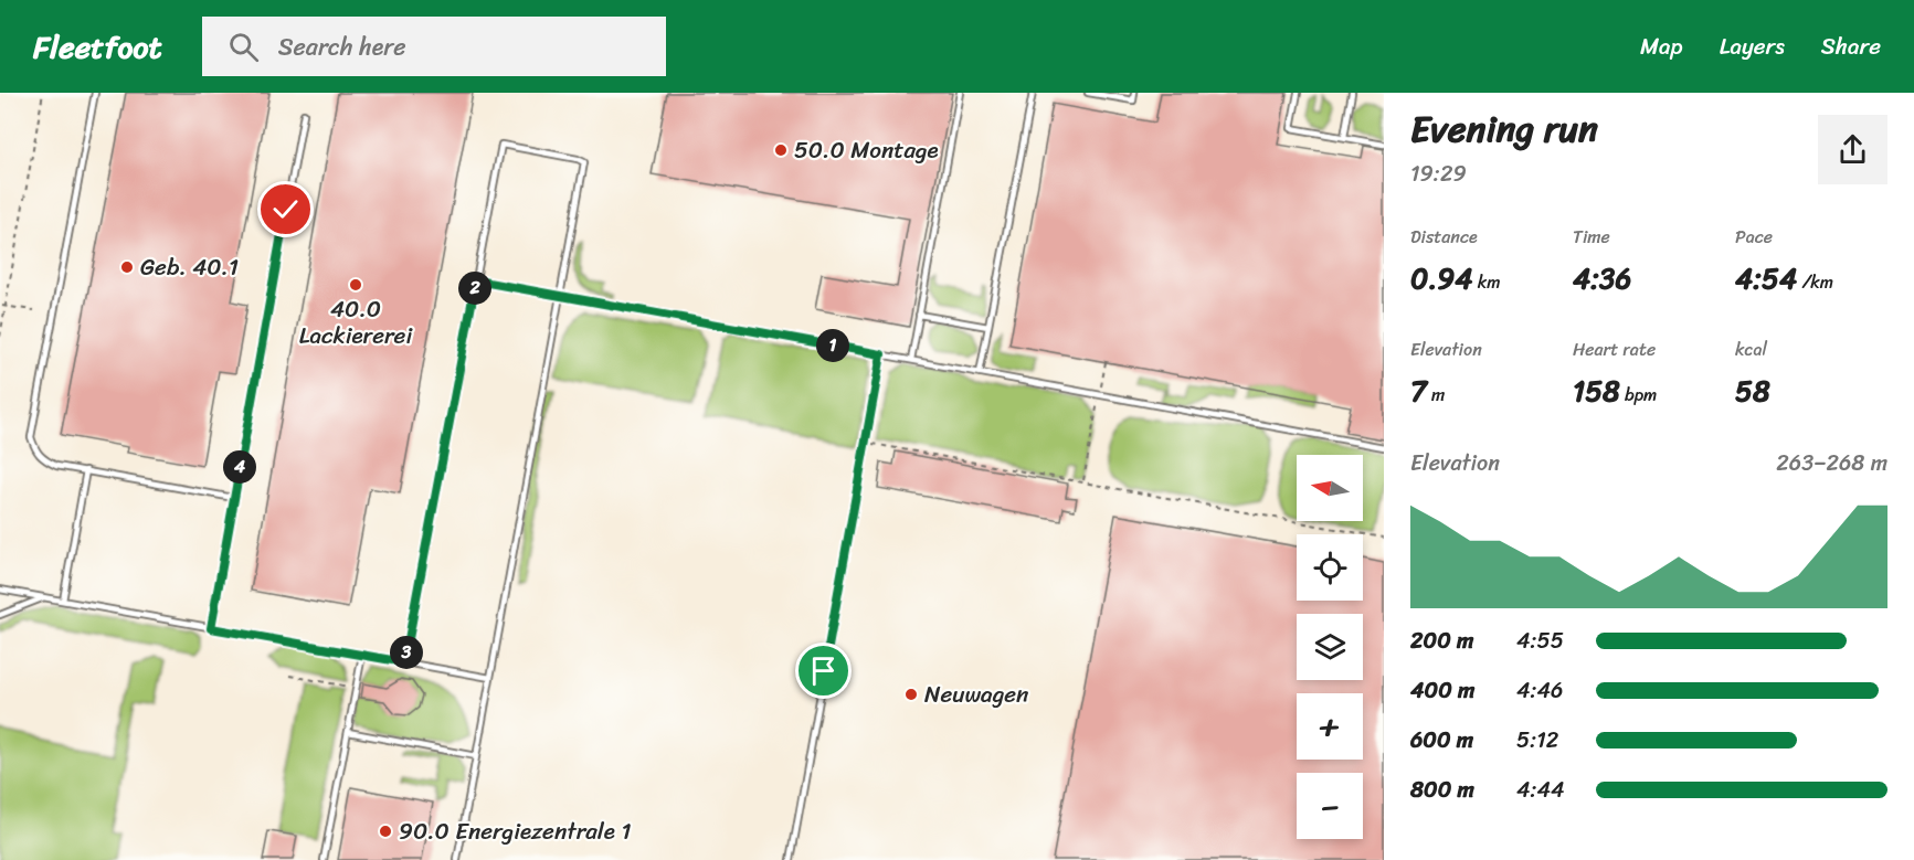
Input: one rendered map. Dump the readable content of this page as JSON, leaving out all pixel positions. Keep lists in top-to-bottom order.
{
  "places": [
    "50.0 Montage",
    "Geb. 40.1",
    "40.0 Lackiererei",
    "Neuwagen",
    "90.0 Energiezentrale 1"
  ],
  "north": "left",
  "page": {
    "header": "Fleetfoot",
    "search": "Search here",
    "nav": ["Map", "Layers", "Share"],
    "heading": ["Evening run", "19:29"],
    "stats": [
      ["Distance", "0.94 km"],
      ["Time", "4:36"],
      ["Pace", "4:54 /km"],
      ["Elevation", "7 m"],
      ["Heart rate", "158 bpm"],
      ["kcal", "58"]
    ],
    "pins": [
      "2",
      "1",
      "4",
      "3"
    ],
    "chart": ["Elevation", "263–268 m"],
    "map_buttons": ["+", "−"],
    "list": [
      {
        "name": "200 m",
        "note": "4:55"
      },
      {
        "name": "400 m",
        "note": "4:46"
      },
      {
        "name": "600 m",
        "note": "5:12"
      },
      {
        "name": "800 m",
        "note": "4:44"
      }
    ]
  }
}
